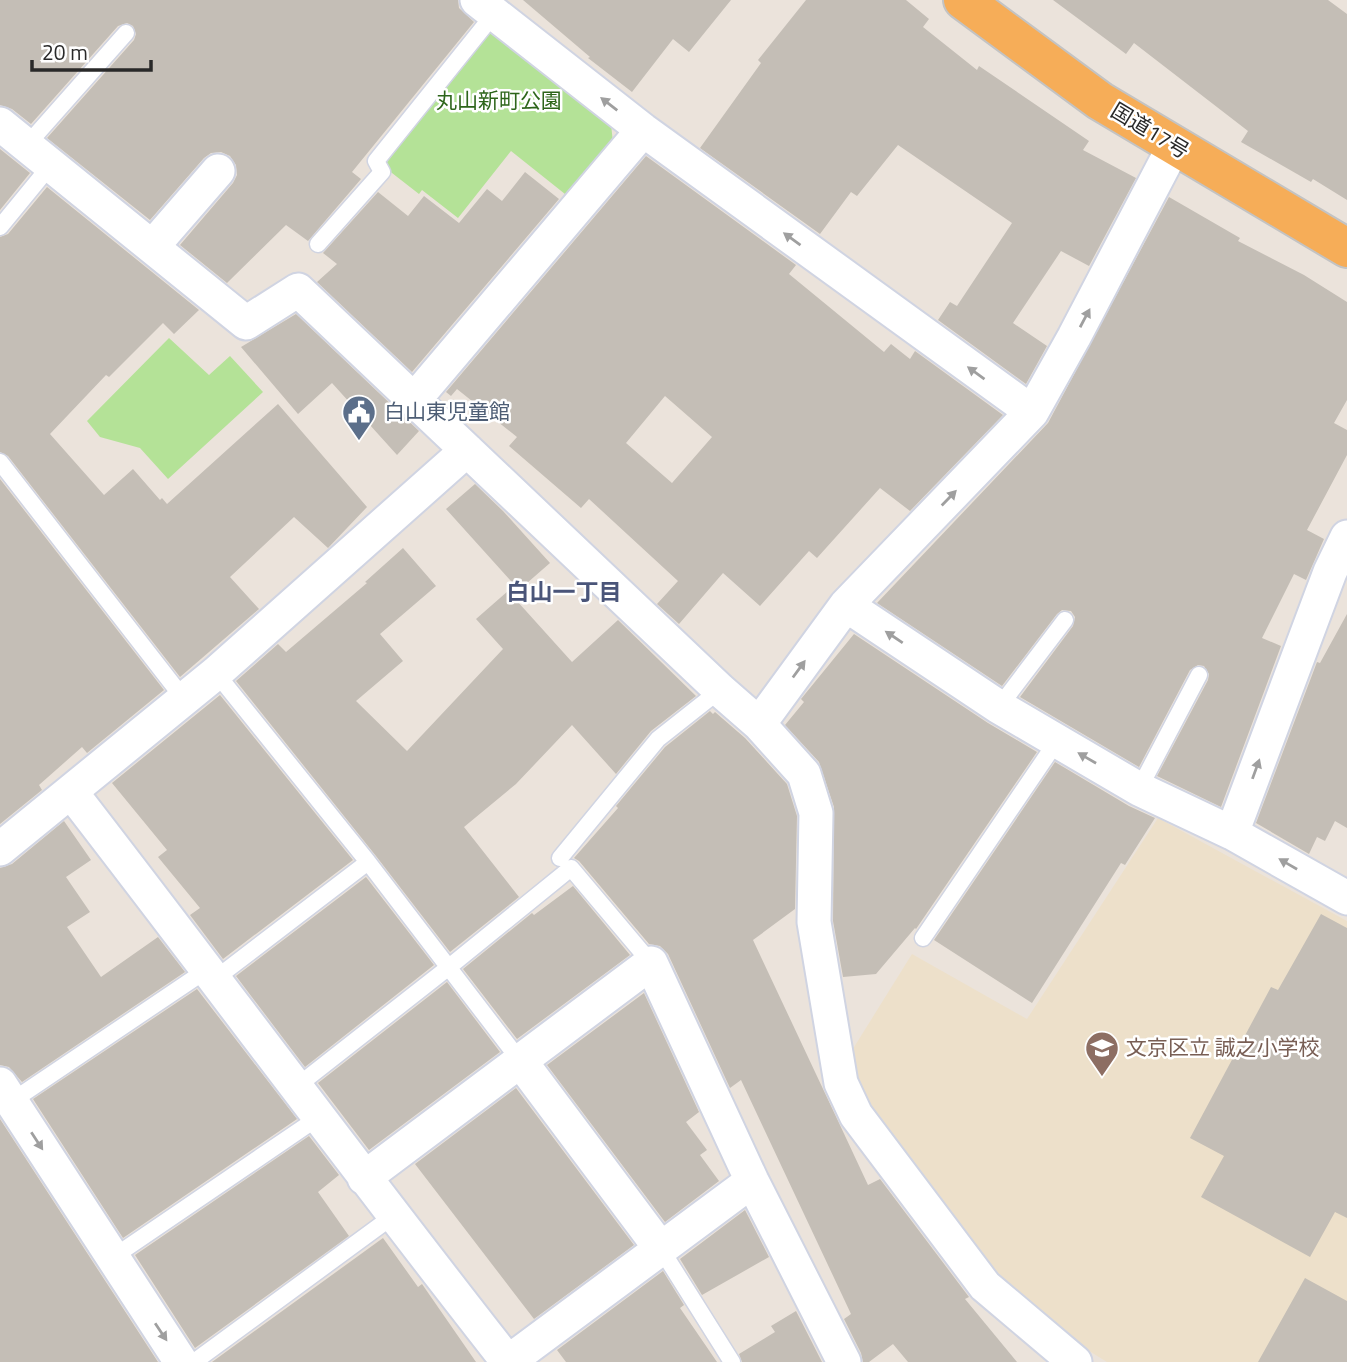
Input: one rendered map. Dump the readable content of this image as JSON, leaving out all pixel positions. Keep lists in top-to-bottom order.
{
  "streets": {
    "highway": ["国道17号"]
  },
  "districts": ["白山一丁目"],
  "parks": ["丸山新町公園"],
  "places": {
    "public building": ["白山東児童館"],
    "school or university": ["文京区立 誠之小学校"]
  },
  "scale_bar": "20 m"
}
